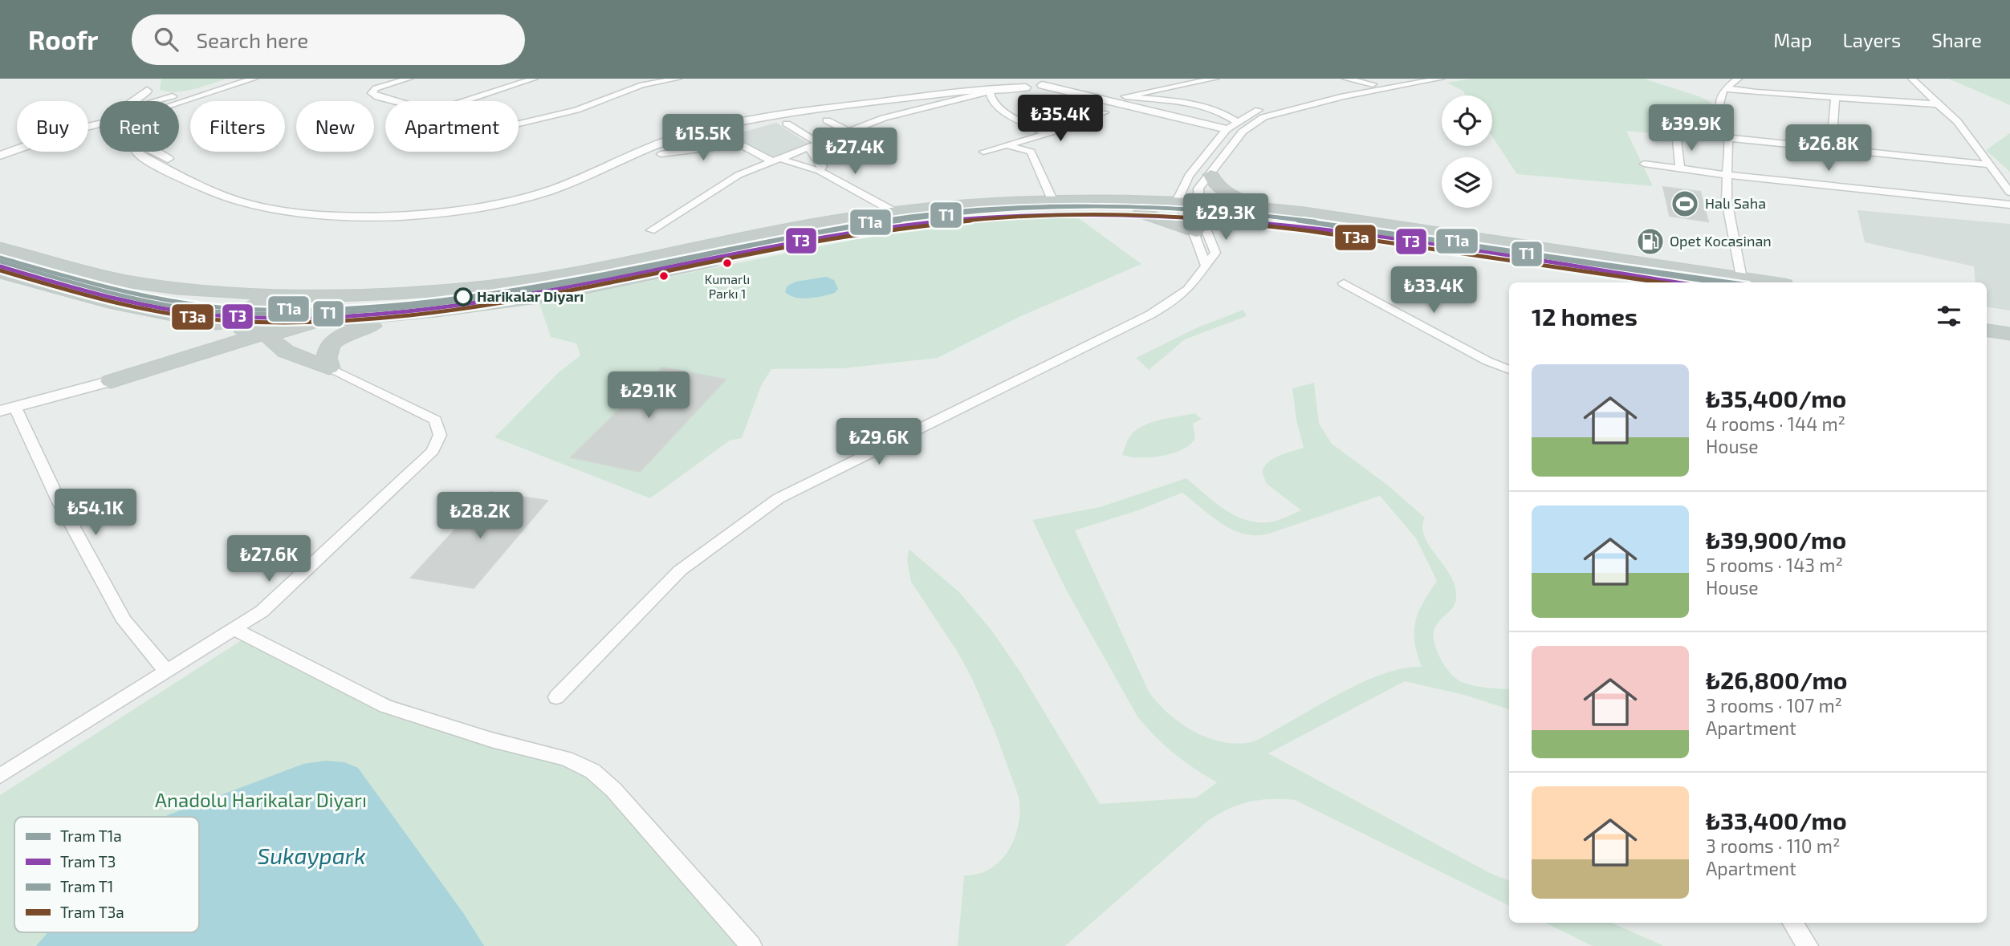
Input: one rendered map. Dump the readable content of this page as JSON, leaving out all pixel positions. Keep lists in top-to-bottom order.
{
  "water": ["Sukaypark"],
  "parks": ["Anadolu Harikalar Diyarı"],
  "places": {
    "sports": ["Halı Saha"],
    "fuel station": ["Opet Kocasinan"],
    "other": ["Kumarlı Parkı 1", "Harikalar Diyarı"]
  },
  "lines": [
    "tram line T1a",
    "tram line T1",
    "tram line T3",
    "tram line T3a"
  ],
  "legend": [
    "Tram T1a",
    "Tram T3",
    "Tram T1",
    "Tram T3a"
  ],
  "page": {
    "header": "Roofr",
    "search": "Search here",
    "nav": ["Map", "Layers", "Share"],
    "price": [
      "₺35.4K",
      "₺39.9K",
      "₺15.5K",
      "₺26.8K",
      "₺27.4K",
      "₺29.3K",
      "₺33.4K",
      "₺29.1K",
      "₺29.6K",
      "₺54.1K",
      "₺28.2K",
      "₺27.6K"
    ],
    "chip": [
      "Buy",
      "Rent",
      "Filters",
      "New",
      "Apartment"
    ],
    "heading": "12 homes",
    "list": [
      {
        "name": "₺35,400/mo",
        "note": "4 rooms · 144 m² · House"
      },
      {
        "name": "₺39,900/mo",
        "note": "5 rooms · 143 m² · House"
      },
      {
        "name": "₺26,800/mo",
        "note": "3 rooms · 107 m² · Apartment"
      },
      {
        "name": "₺33,400/mo",
        "note": "3 rooms · 110 m² · Apartment"
      }
    ]
  }
}
